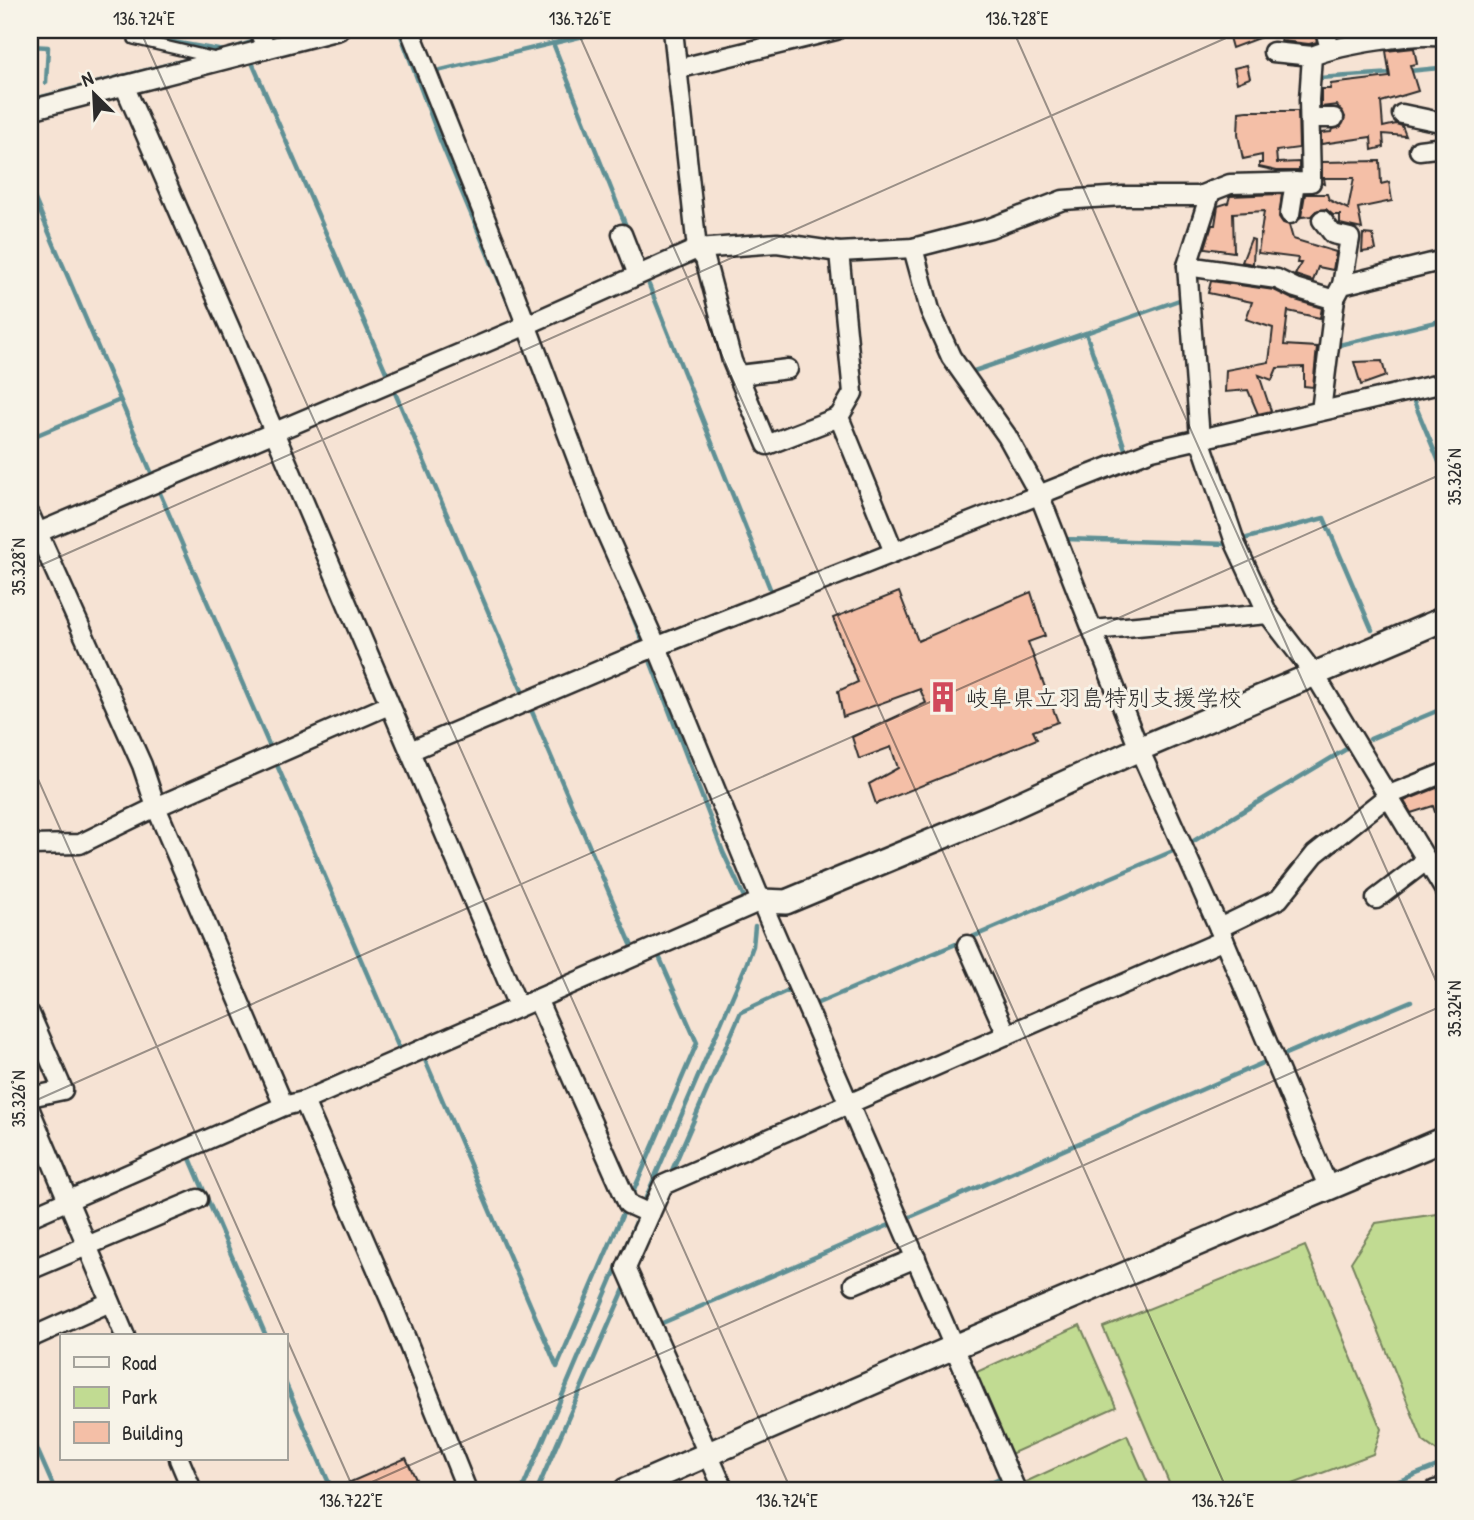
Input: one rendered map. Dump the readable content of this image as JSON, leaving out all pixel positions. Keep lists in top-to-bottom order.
{
  "places": {
    "building": ["岐阜県立羽島特別支援学校"]
  },
  "legend": ["Road", "Park", "Building"],
  "north": "top left",
  "coordinates": [
    "136.724°E",
    "136.726°E",
    "136.728°E",
    "35.326°N",
    "35.328°N",
    "35.324°N",
    "136.722°E"
  ]
}
